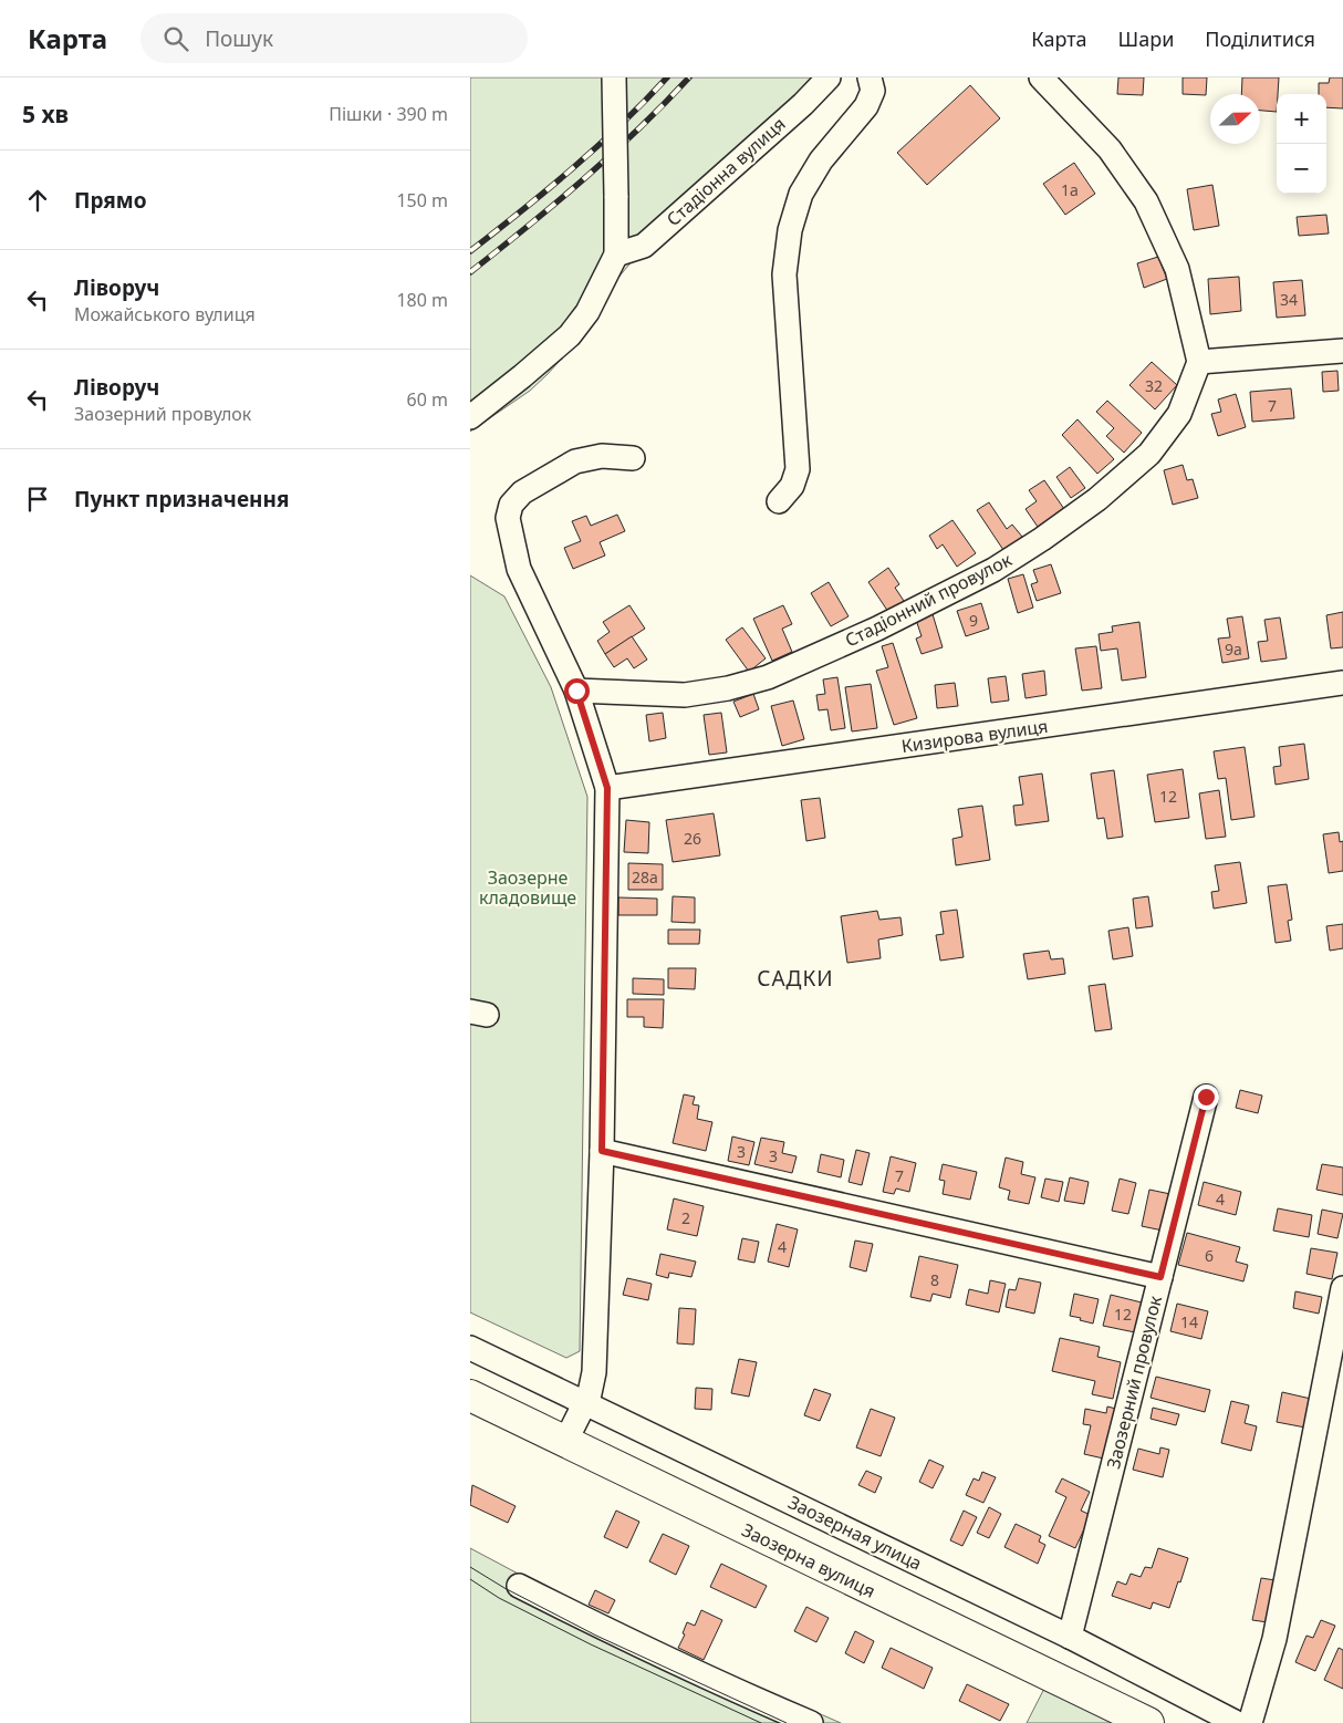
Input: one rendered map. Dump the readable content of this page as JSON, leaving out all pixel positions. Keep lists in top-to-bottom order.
{
  "streets": {
    "main road": ["Заозерна вулиця"],
    "street": [
      "Стадіонна вулиця",
      "Стадіонний провулок",
      "Кизирова вулиця",
      "Заозерний провулок",
      "Заозерная улица"
    ]
  },
  "crossings": [
    ["Заозерний провулок", "Заозерная улица"]
  ],
  "districts": ["САДКИ"],
  "parks": ["Заозерне кладовище"],
  "house_numbers": [
    "1а",
    "34",
    "32",
    "7",
    "9",
    "9а",
    "12",
    "26",
    "28а",
    "3",
    "3",
    "7",
    "4",
    "2",
    "4",
    "6",
    "8",
    "12",
    "14"
  ],
  "north": "right",
  "page": {
    "header": "Карта",
    "search": "Пошук",
    "nav": ["Карта", "Шари", "Поділитися"],
    "heading": ["5 хв", "Пішки · 390 m"],
    "map_buttons": ["+", "−"],
    "list": [
      ["Прямо", "150 m"],
      ["Ліворуч", "Можайського вулиця", "180 m"],
      ["Ліворуч", "Заозерний провулок", "60 m"],
      "Пункт призначення"
    ]
  }
}
